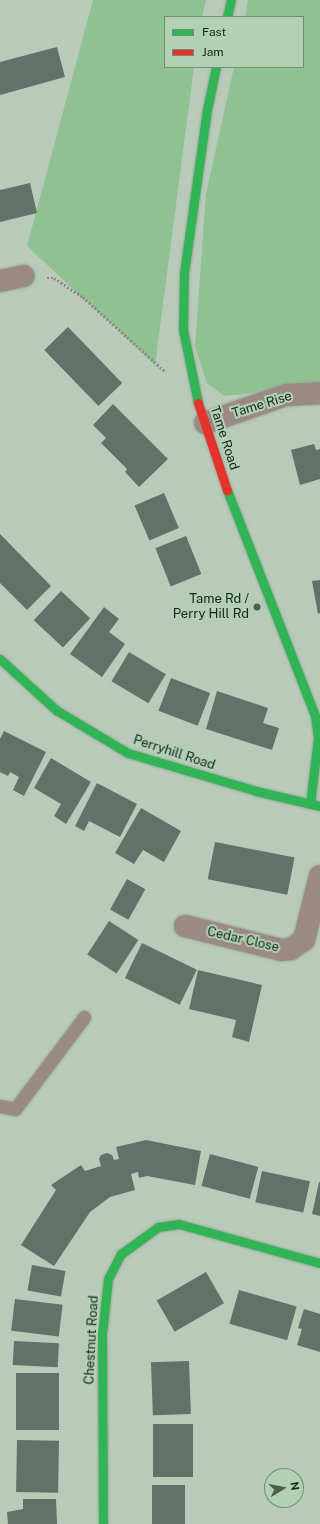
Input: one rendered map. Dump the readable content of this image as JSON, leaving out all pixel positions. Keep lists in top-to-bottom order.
{
  "streets": {
    "street": [
      "Tame Rise",
      "Tame Road",
      "Perryhill Road",
      "Cedar Close",
      "Chestnut Road"
    ]
  },
  "crossings": [
    ["Tame Rise", "Tame Road"],
    ["Tame Road", "Perryhill Road"]
  ],
  "places": ["Tame Rd / Perry Hill Rd"],
  "legend": ["Fast", "Jam"],
  "north": "right"
}
